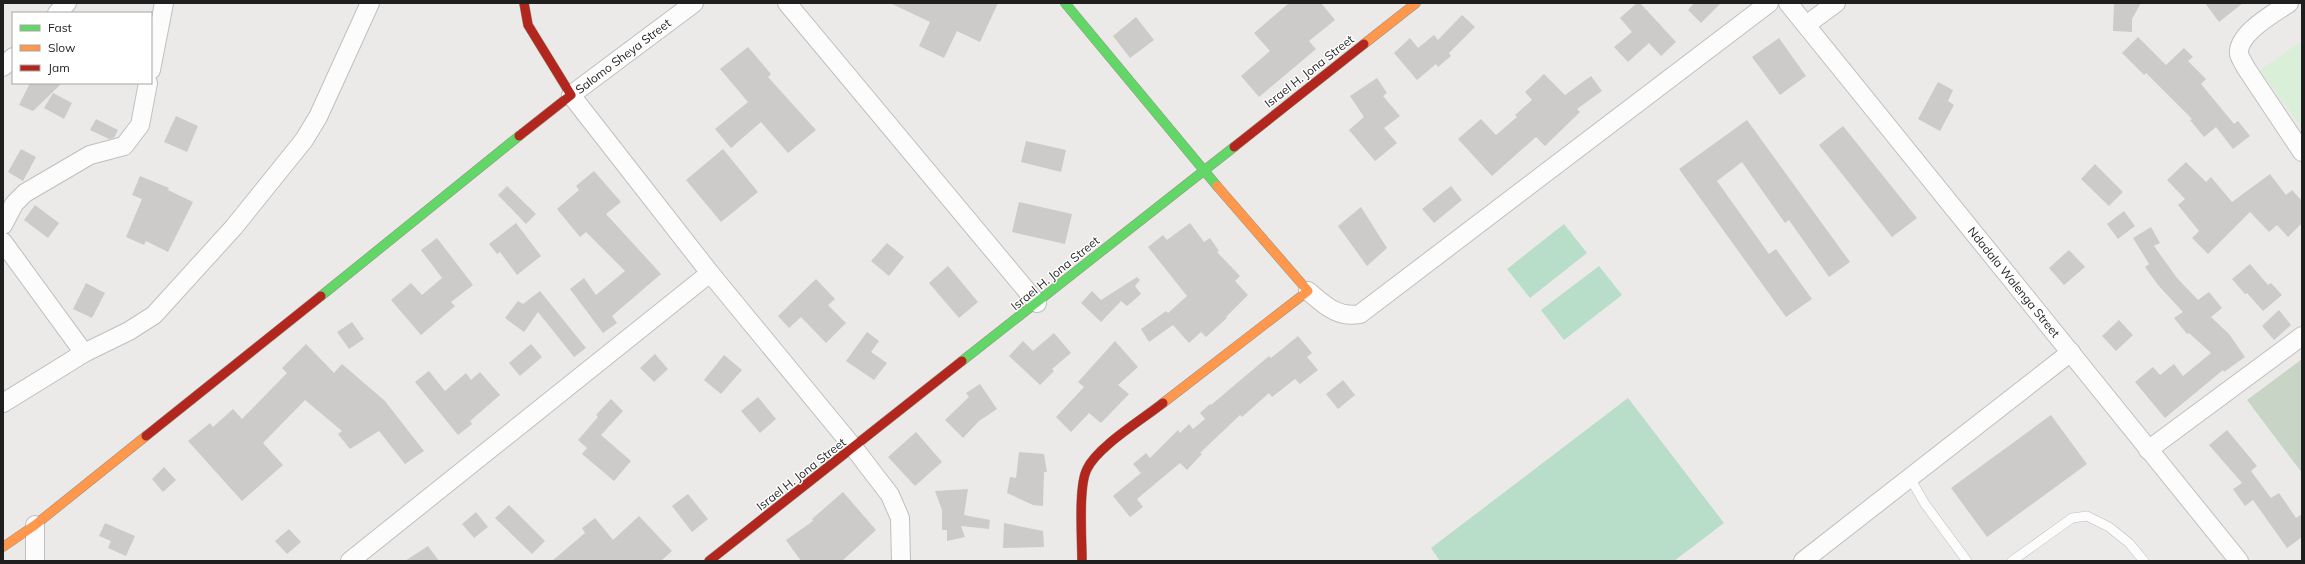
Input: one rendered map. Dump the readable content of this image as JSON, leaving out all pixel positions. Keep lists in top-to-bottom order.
{
  "streets": {
    "street": ["Salomo Sheya Street", "Israel H. Jona Street", "Ndadala Walenga Street"]
  },
  "legend": ["Fast", "Slow", "Jam"]
}
